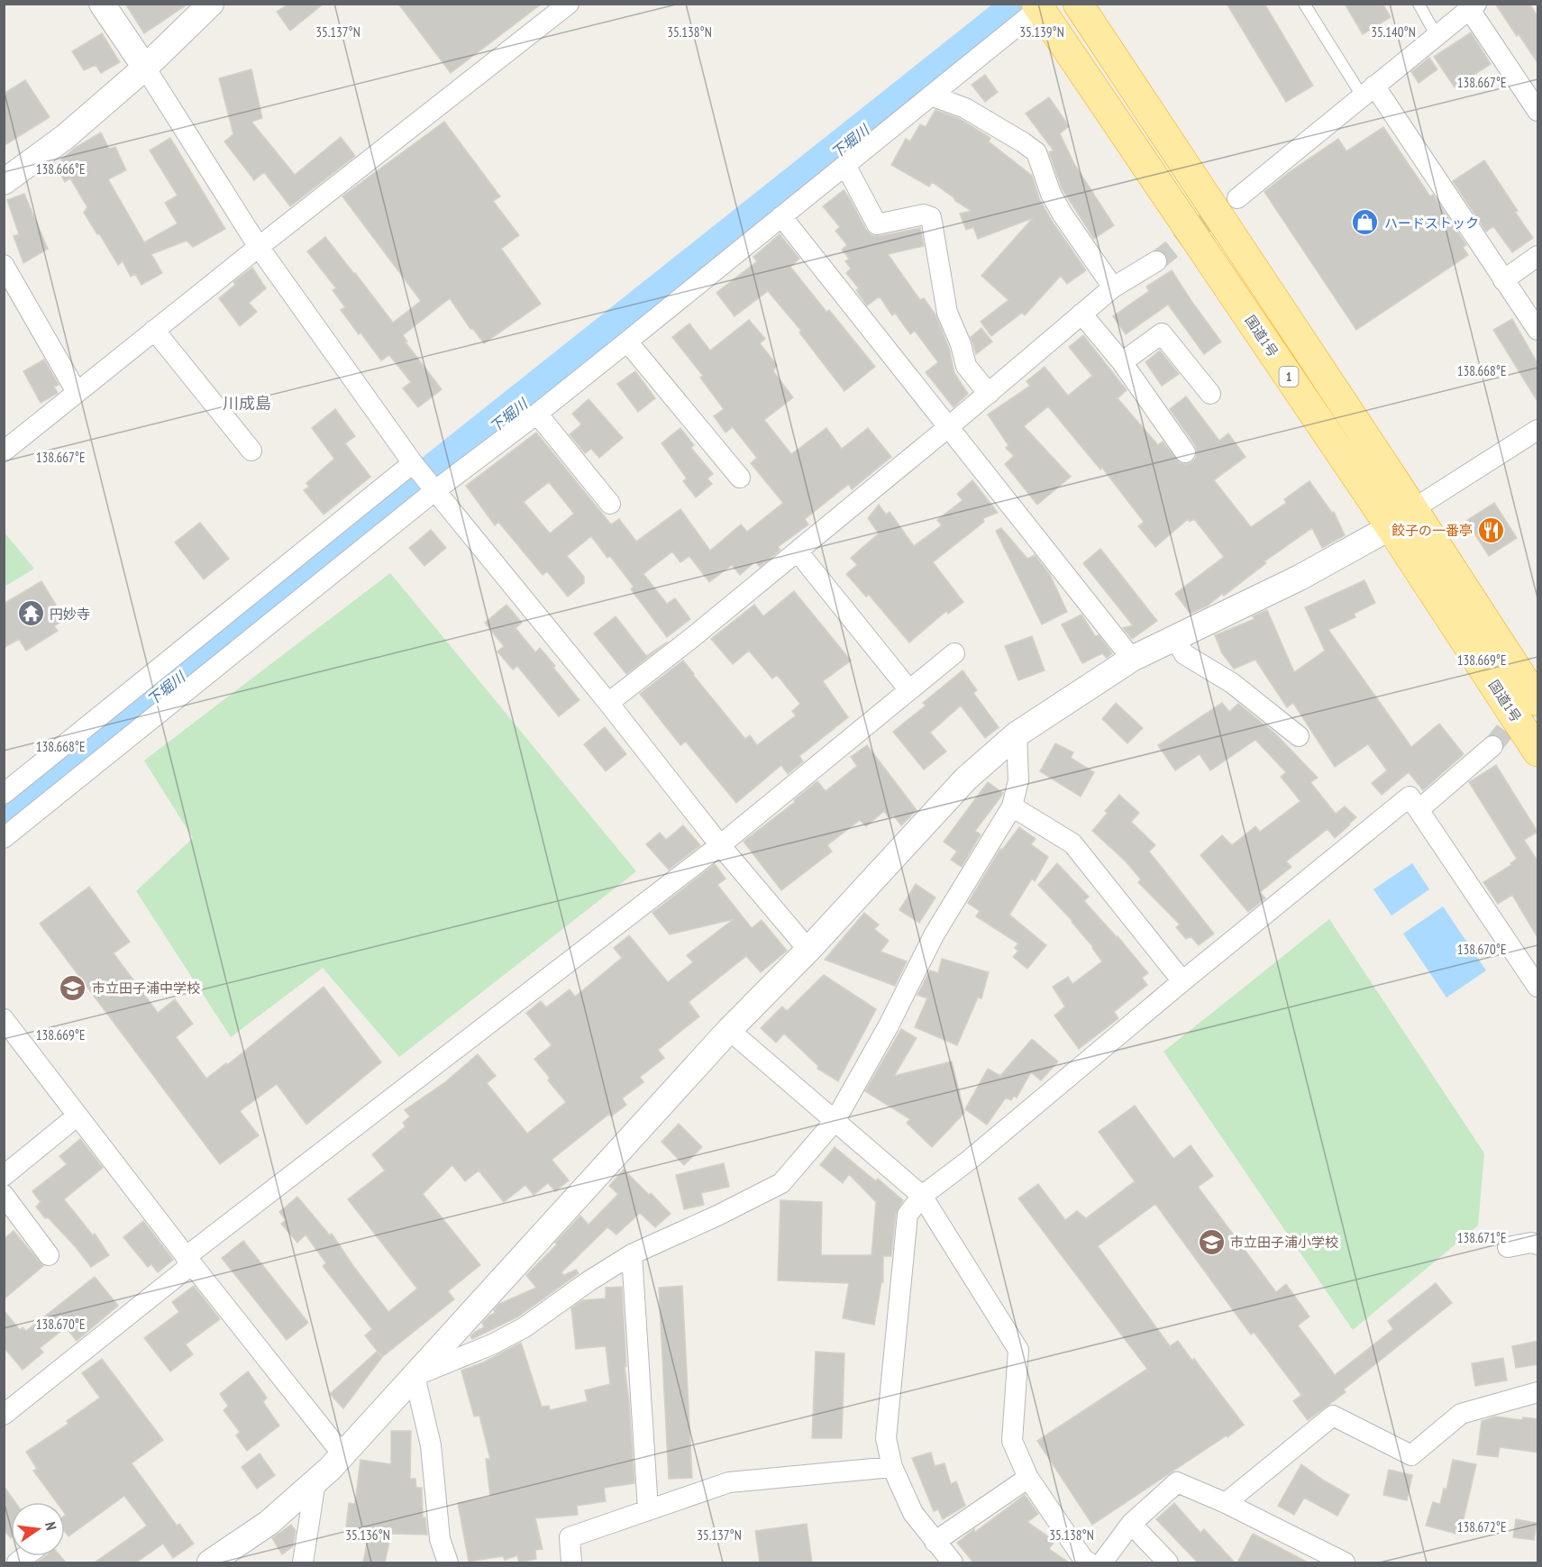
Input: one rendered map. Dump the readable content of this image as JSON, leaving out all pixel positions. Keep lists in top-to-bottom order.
{
  "streets": {
    "highway": ["国道1号", "1"]
  },
  "districts": ["川成島"],
  "water": ["下堀川"],
  "places": {
    "shop": ["ハードストック"],
    "restaurant": ["餃子の一番亭"],
    "temple": ["円妙寺"],
    "school or university": ["市立田子浦中学校", "市立田子浦小学校"]
  },
  "north": "right",
  "coordinates": [
    "35.137°N",
    "35.138°N",
    "35.139°N",
    "35.140°N",
    "138.667°E",
    "138.666°E",
    "138.668°E",
    "138.669°E",
    "138.670°E",
    "138.671°E",
    "138.672°E",
    "35.136°N"
  ]
}
